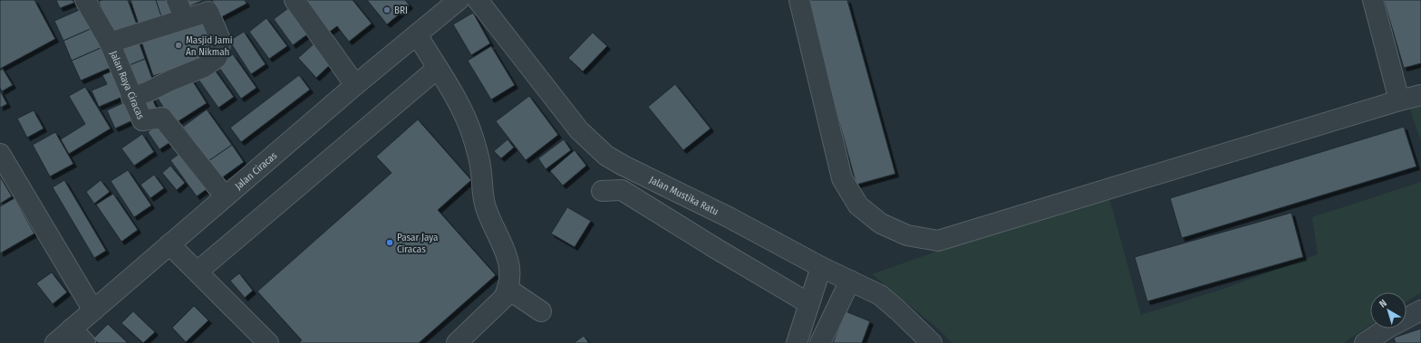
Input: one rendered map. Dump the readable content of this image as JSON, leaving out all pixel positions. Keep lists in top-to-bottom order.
{
  "streets": {
    "street": ["Jalan Raya Ciracas", "Jalan Ciracas", "Jalan Mustika Ratu"]
  },
  "crossings": [
    ["Jalan Raya Ciracas", "Jalan Ciracas"]
  ],
  "places": ["BRI", "Masjid Jami An Nikmah", "Pasar Jaya Ciracas"],
  "north": "top left"
}
